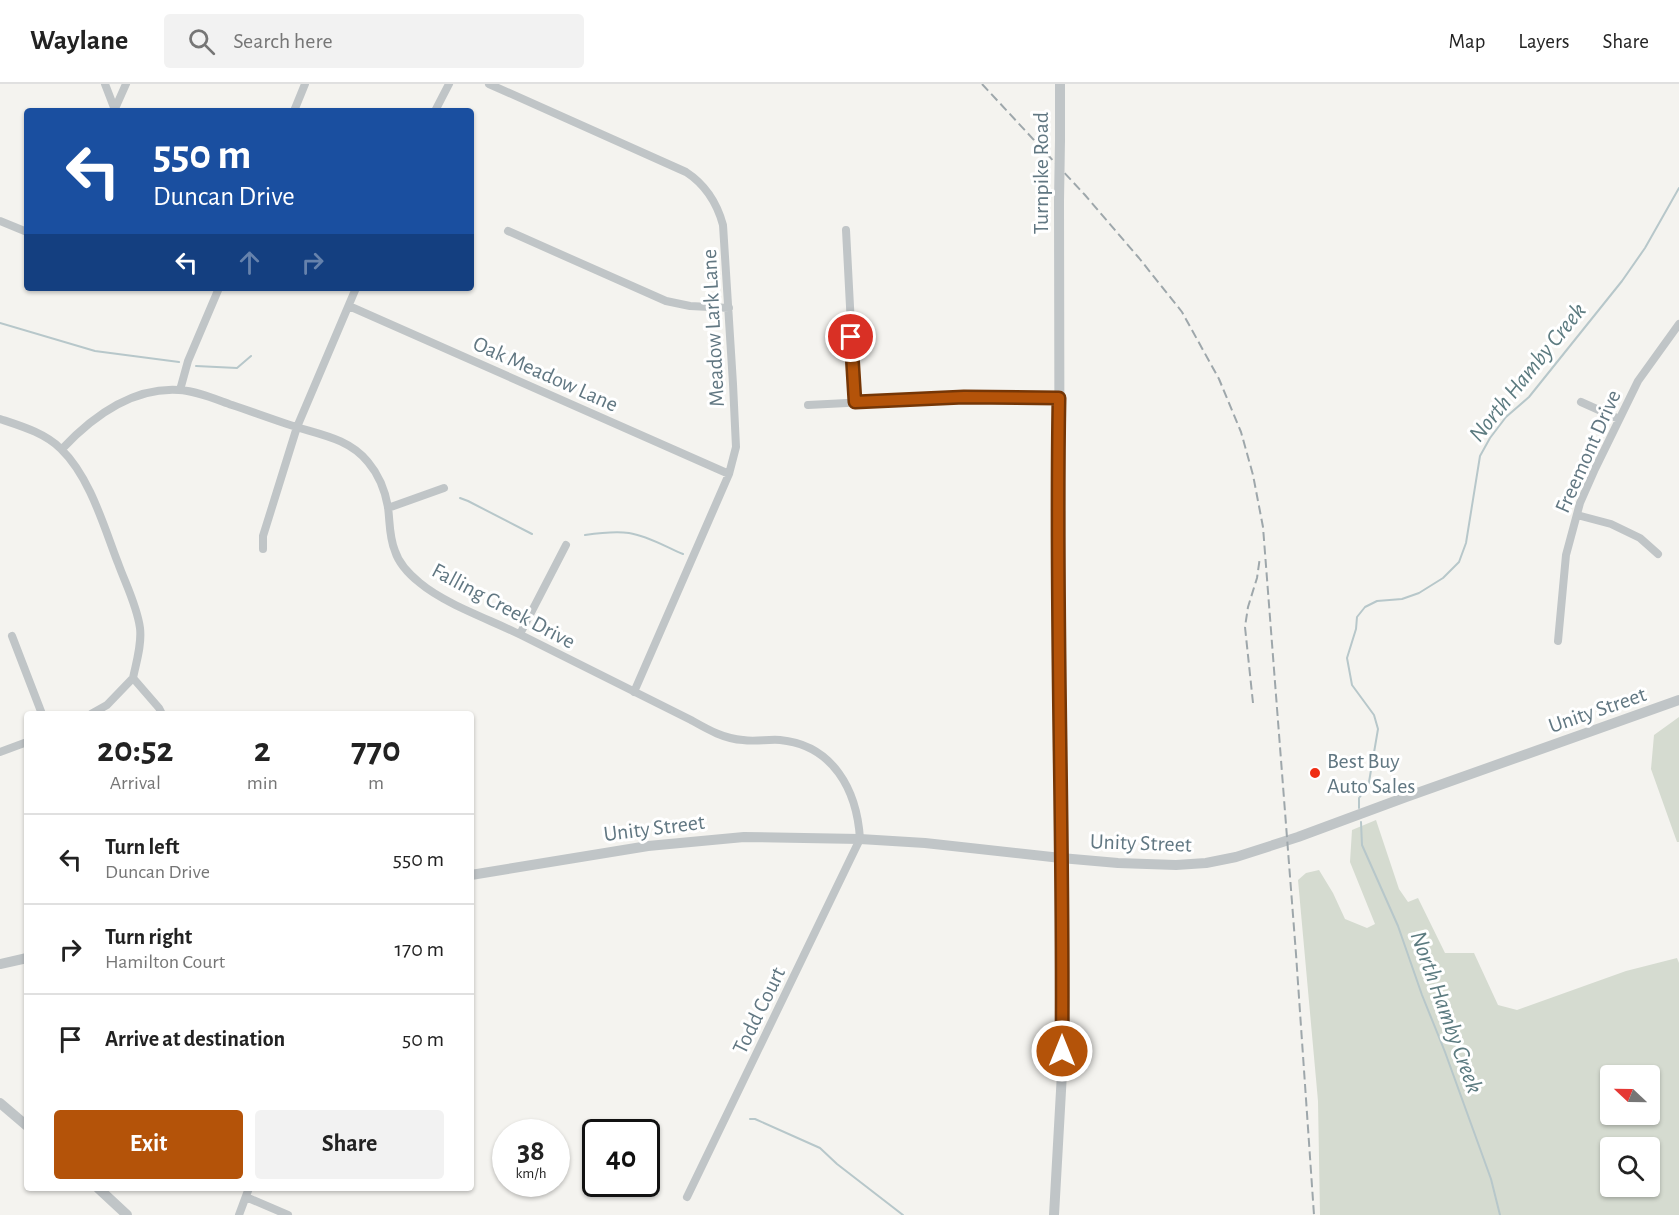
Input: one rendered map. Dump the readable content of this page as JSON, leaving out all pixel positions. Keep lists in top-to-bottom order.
{
  "streets": {
    "street": [
      "Turnpike Road",
      "Meadow Lark Lane",
      "Oak Meadow Lane",
      "Freemont Drive",
      "Falling Creek Drive",
      "Unity Street",
      "Todd Court"
    ]
  },
  "crossings": [
    ["Turnpike Road", "Unity Street"],
    ["Meadow Lark Lane", "Oak Meadow Lane"],
    ["Meadow Lark Lane", "Falling Creek Drive"],
    ["Falling Creek Drive", "Unity Street"],
    ["Falling Creek Drive", "Todd Court"],
    ["Unity Street", "Todd Court"]
  ],
  "water": ["North Hamby Creek"],
  "places": ["Best Buy Auto Sales"],
  "north": "left",
  "page": {
    "header": "Waylane",
    "search": "Search here",
    "nav": ["Map", "Layers", "Share"],
    "turn": ["550 m", "Duncan Drive"],
    "eta": [
      "20:52",
      "Arrival",
      "2",
      "min",
      "770",
      "m"
    ],
    "list": [
      {
        "name": "Turn left",
        "note": "Duncan Drive",
        "value": "550 m"
      },
      {
        "name": "Turn right",
        "note": "Hamilton Court",
        "value": "170 m"
      },
      {
        "name": "Arrive at destination",
        "value": "50 m"
      }
    ],
    "buttons": ["Exit", "Share"],
    "speed": "38 km/h",
    "limit": "40"
  }
}
